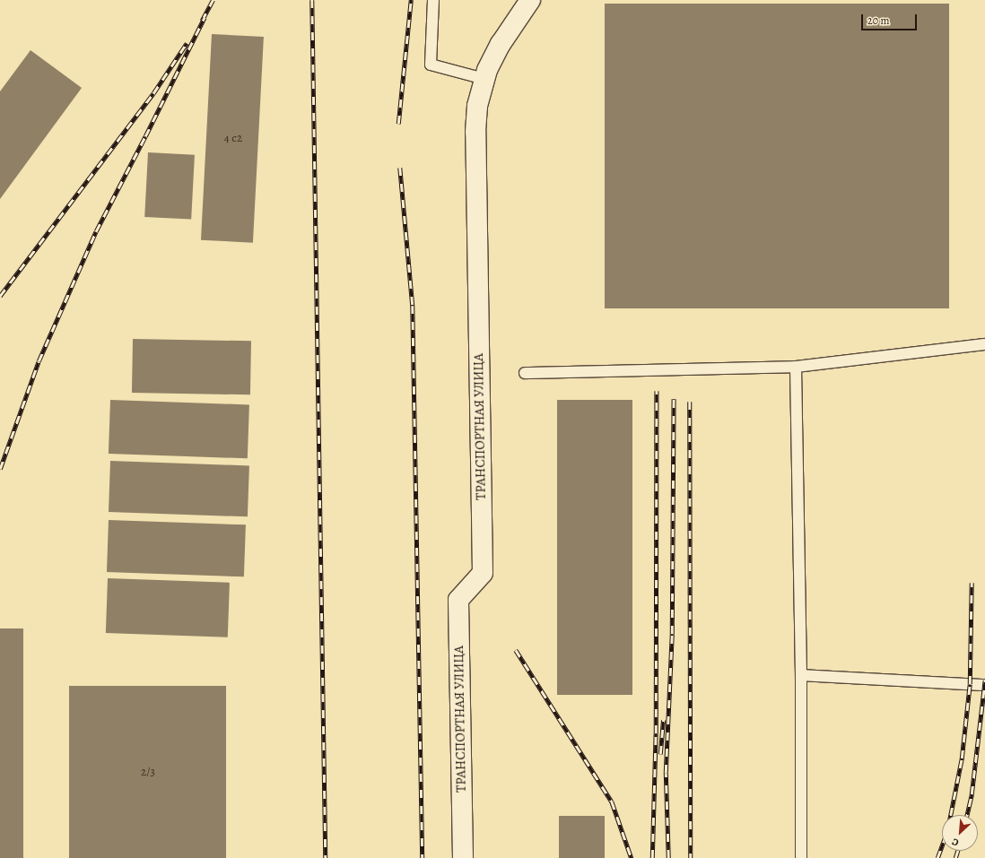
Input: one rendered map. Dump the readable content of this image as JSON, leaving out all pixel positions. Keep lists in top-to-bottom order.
{
  "streets": {
    "street": ["ТРАНСПОРТНАЯ УЛИЦА"]
  },
  "house_numbers": ["4 с2", "2/3"],
  "scale_bar": "20 m",
  "north": "bottom left"
}
